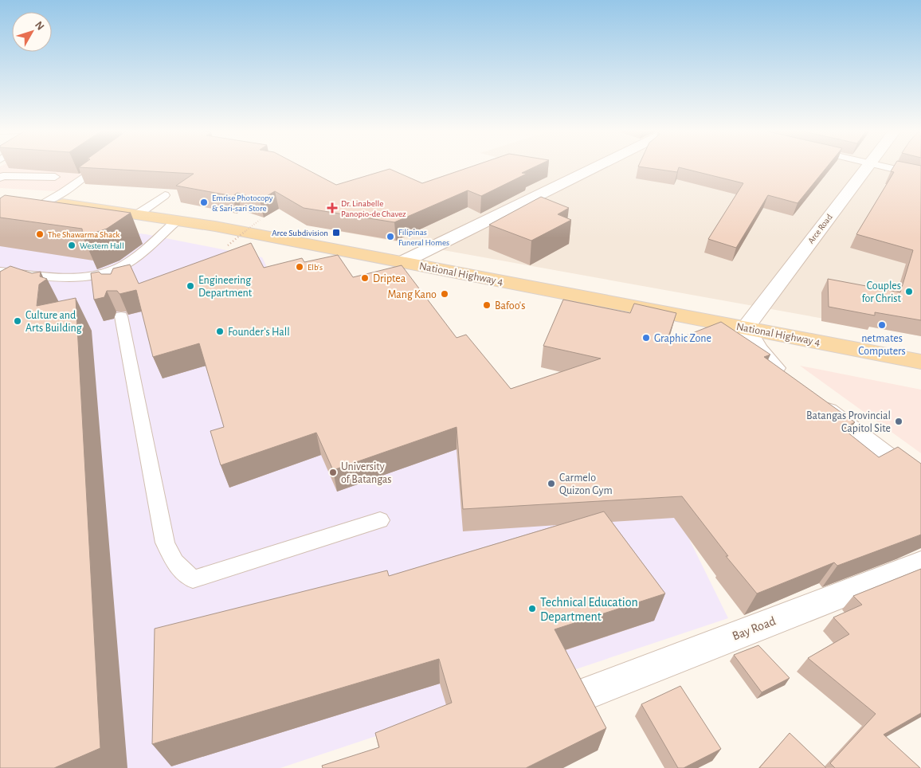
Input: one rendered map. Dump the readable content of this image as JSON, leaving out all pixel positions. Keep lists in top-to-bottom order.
{
  "streets": {
    "main road": ["National Highway 4"],
    "street": ["Arce Road", "Bay Road"]
  },
  "crossings": [
    ["Arce Road", "National Highway 4"]
  ],
  "places": {
    "other": [
      "Emrise Photocopy & Sari-sari Store",
      "The Shawarma Shack",
      "Filipinas Funeral Homes",
      "Western Hall",
      "Elb's",
      "Driptea",
      "Engineering Department",
      "Couples for Christ",
      "Mang Kano",
      "Bafoo's",
      "Culture and Arts Building",
      "netmates Computers",
      "Founder's Hall",
      "Graphic Zone",
      "Batangas Provincial Capitol Site",
      "University of Batangas",
      "Carmelo Quizon Gym",
      "Technical Education Department"
    ],
    "health": ["Dr. Linabelle Panopio-de Chavez"],
    "transit": ["Arce Subdivision"]
  },
  "north": "top right"
}
